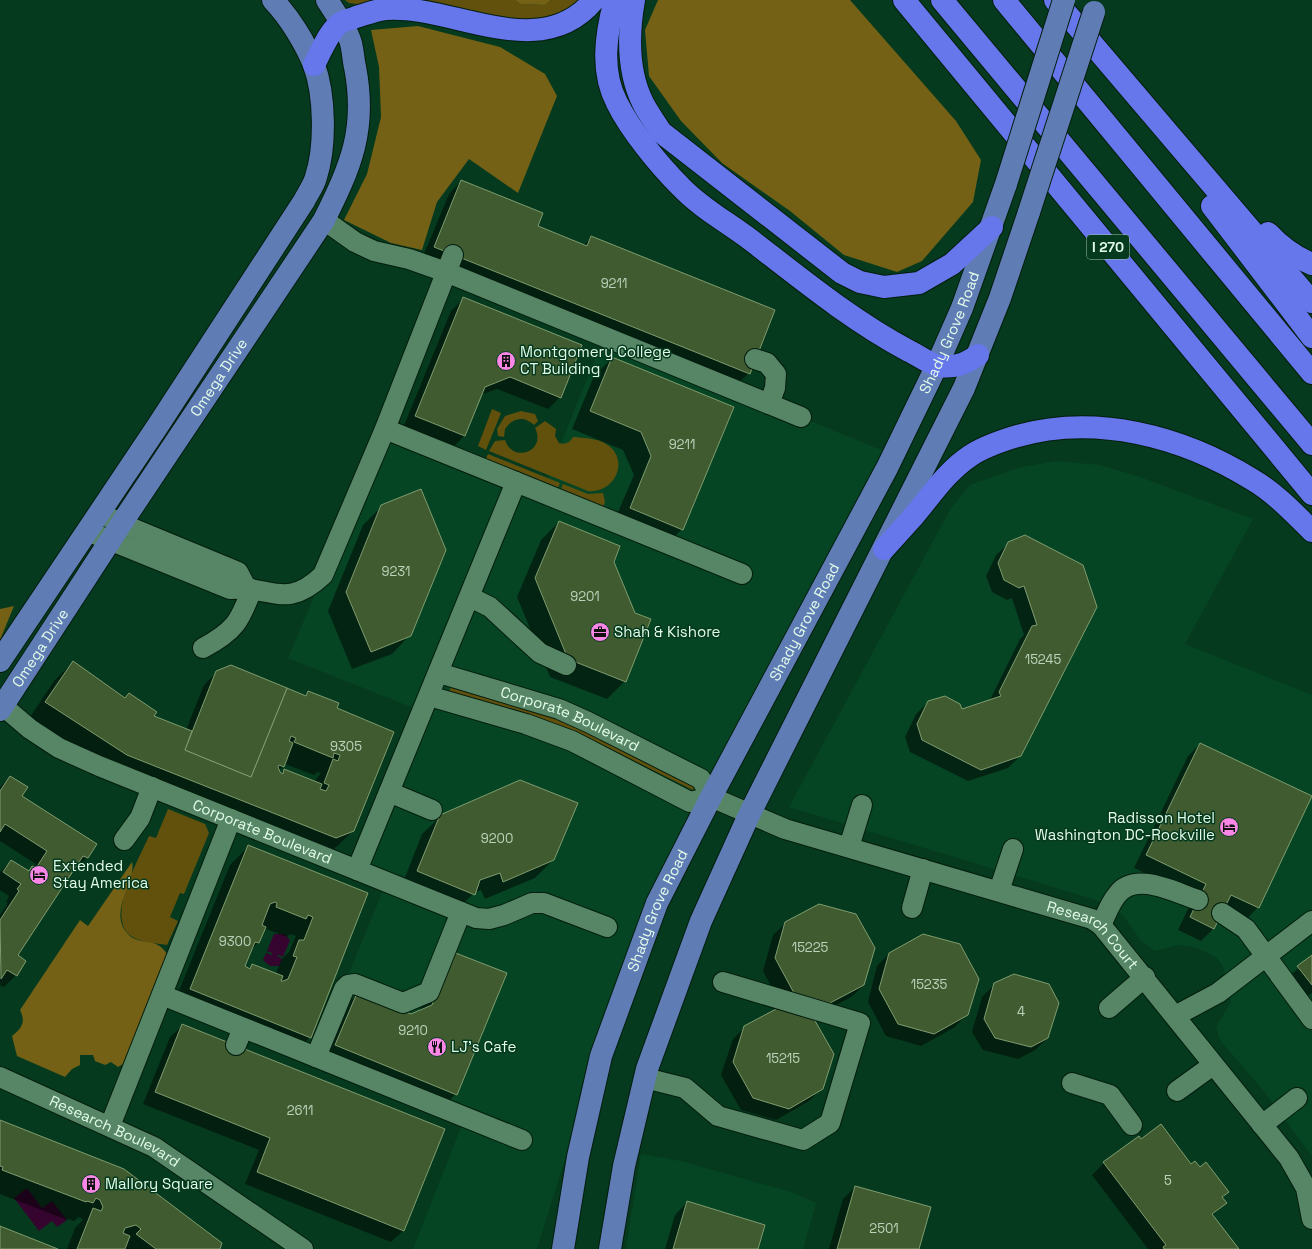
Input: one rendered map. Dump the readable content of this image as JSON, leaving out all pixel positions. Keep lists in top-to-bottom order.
{
  "streets": {
    "highway": ["I 270"],
    "main road": ["Shady Grove Road", "Omega Drive"],
    "street": ["Corporate Boulevard", "Research Court", "Research Boulevard"]
  },
  "crossings": [
    ["Shady Grove Road", "Corporate Boulevard"],
    ["Shady Grove Road", "Research Court"],
    ["Omega Drive", "Corporate Boulevard"]
  ],
  "places": {
    "building": ["Montgomery College CT Building", "Mallory Square"],
    "office": ["Shah & Kishore"],
    "hotel": ["Radisson Hotel Washington DC-Rockville", "Extended Stay America"],
    "restaurant": ["LJ's Cafe"]
  },
  "house_numbers": [
    "9211",
    "9211",
    "9231",
    "9201",
    "15245",
    "9305",
    "9200",
    "9300",
    "15225",
    "15235",
    "4",
    "9210",
    "15215",
    "2611",
    "5",
    "2501"
  ]
}
